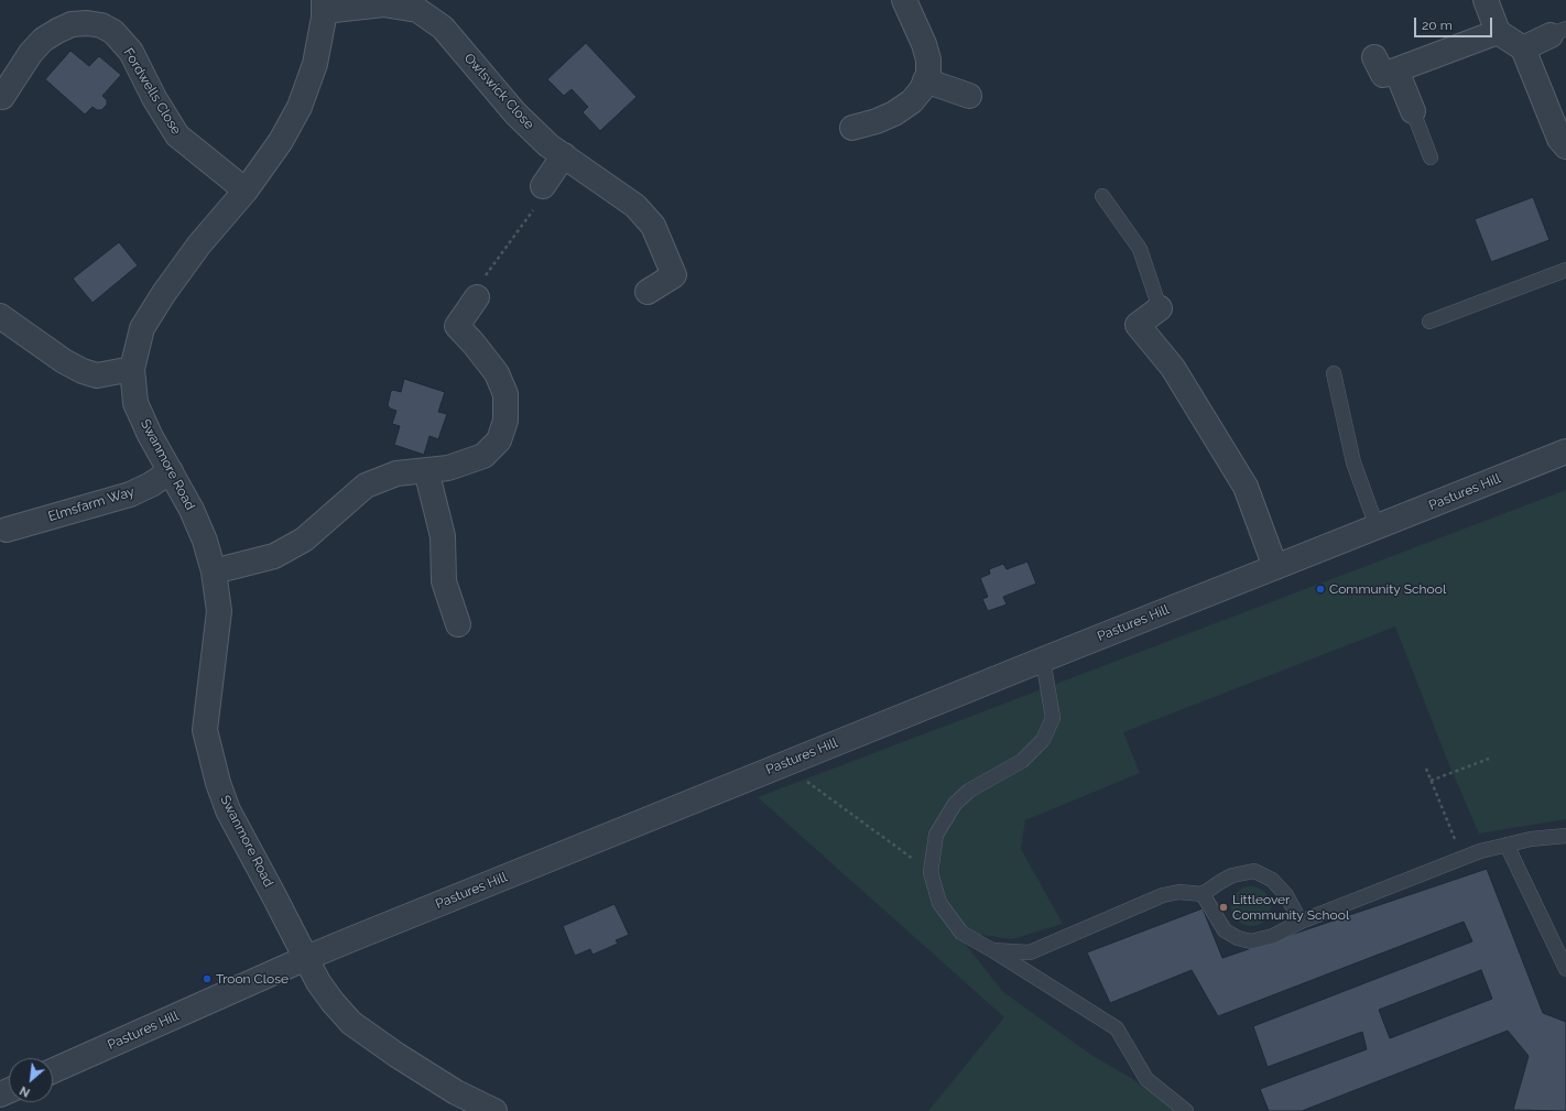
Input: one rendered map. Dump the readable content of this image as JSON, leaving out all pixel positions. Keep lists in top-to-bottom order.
{
  "streets": {
    "street": [
      "Fordwells Close",
      "Owlswick Close",
      "Swanmore Road",
      "Pastures Hill",
      "Elmsfarm Way"
    ]
  },
  "crossings": [
    ["Fordwells Close", "Swanmore Road"],
    ["Owlswick Close", "Swanmore Road"],
    ["Swanmore Road", "Pastures Hill"],
    ["Swanmore Road", "Elmsfarm Way"]
  ],
  "places": ["Community School", "Littleover Community School", "Troon Close"],
  "scale_bar": "20 m",
  "north": "bottom left"
}
